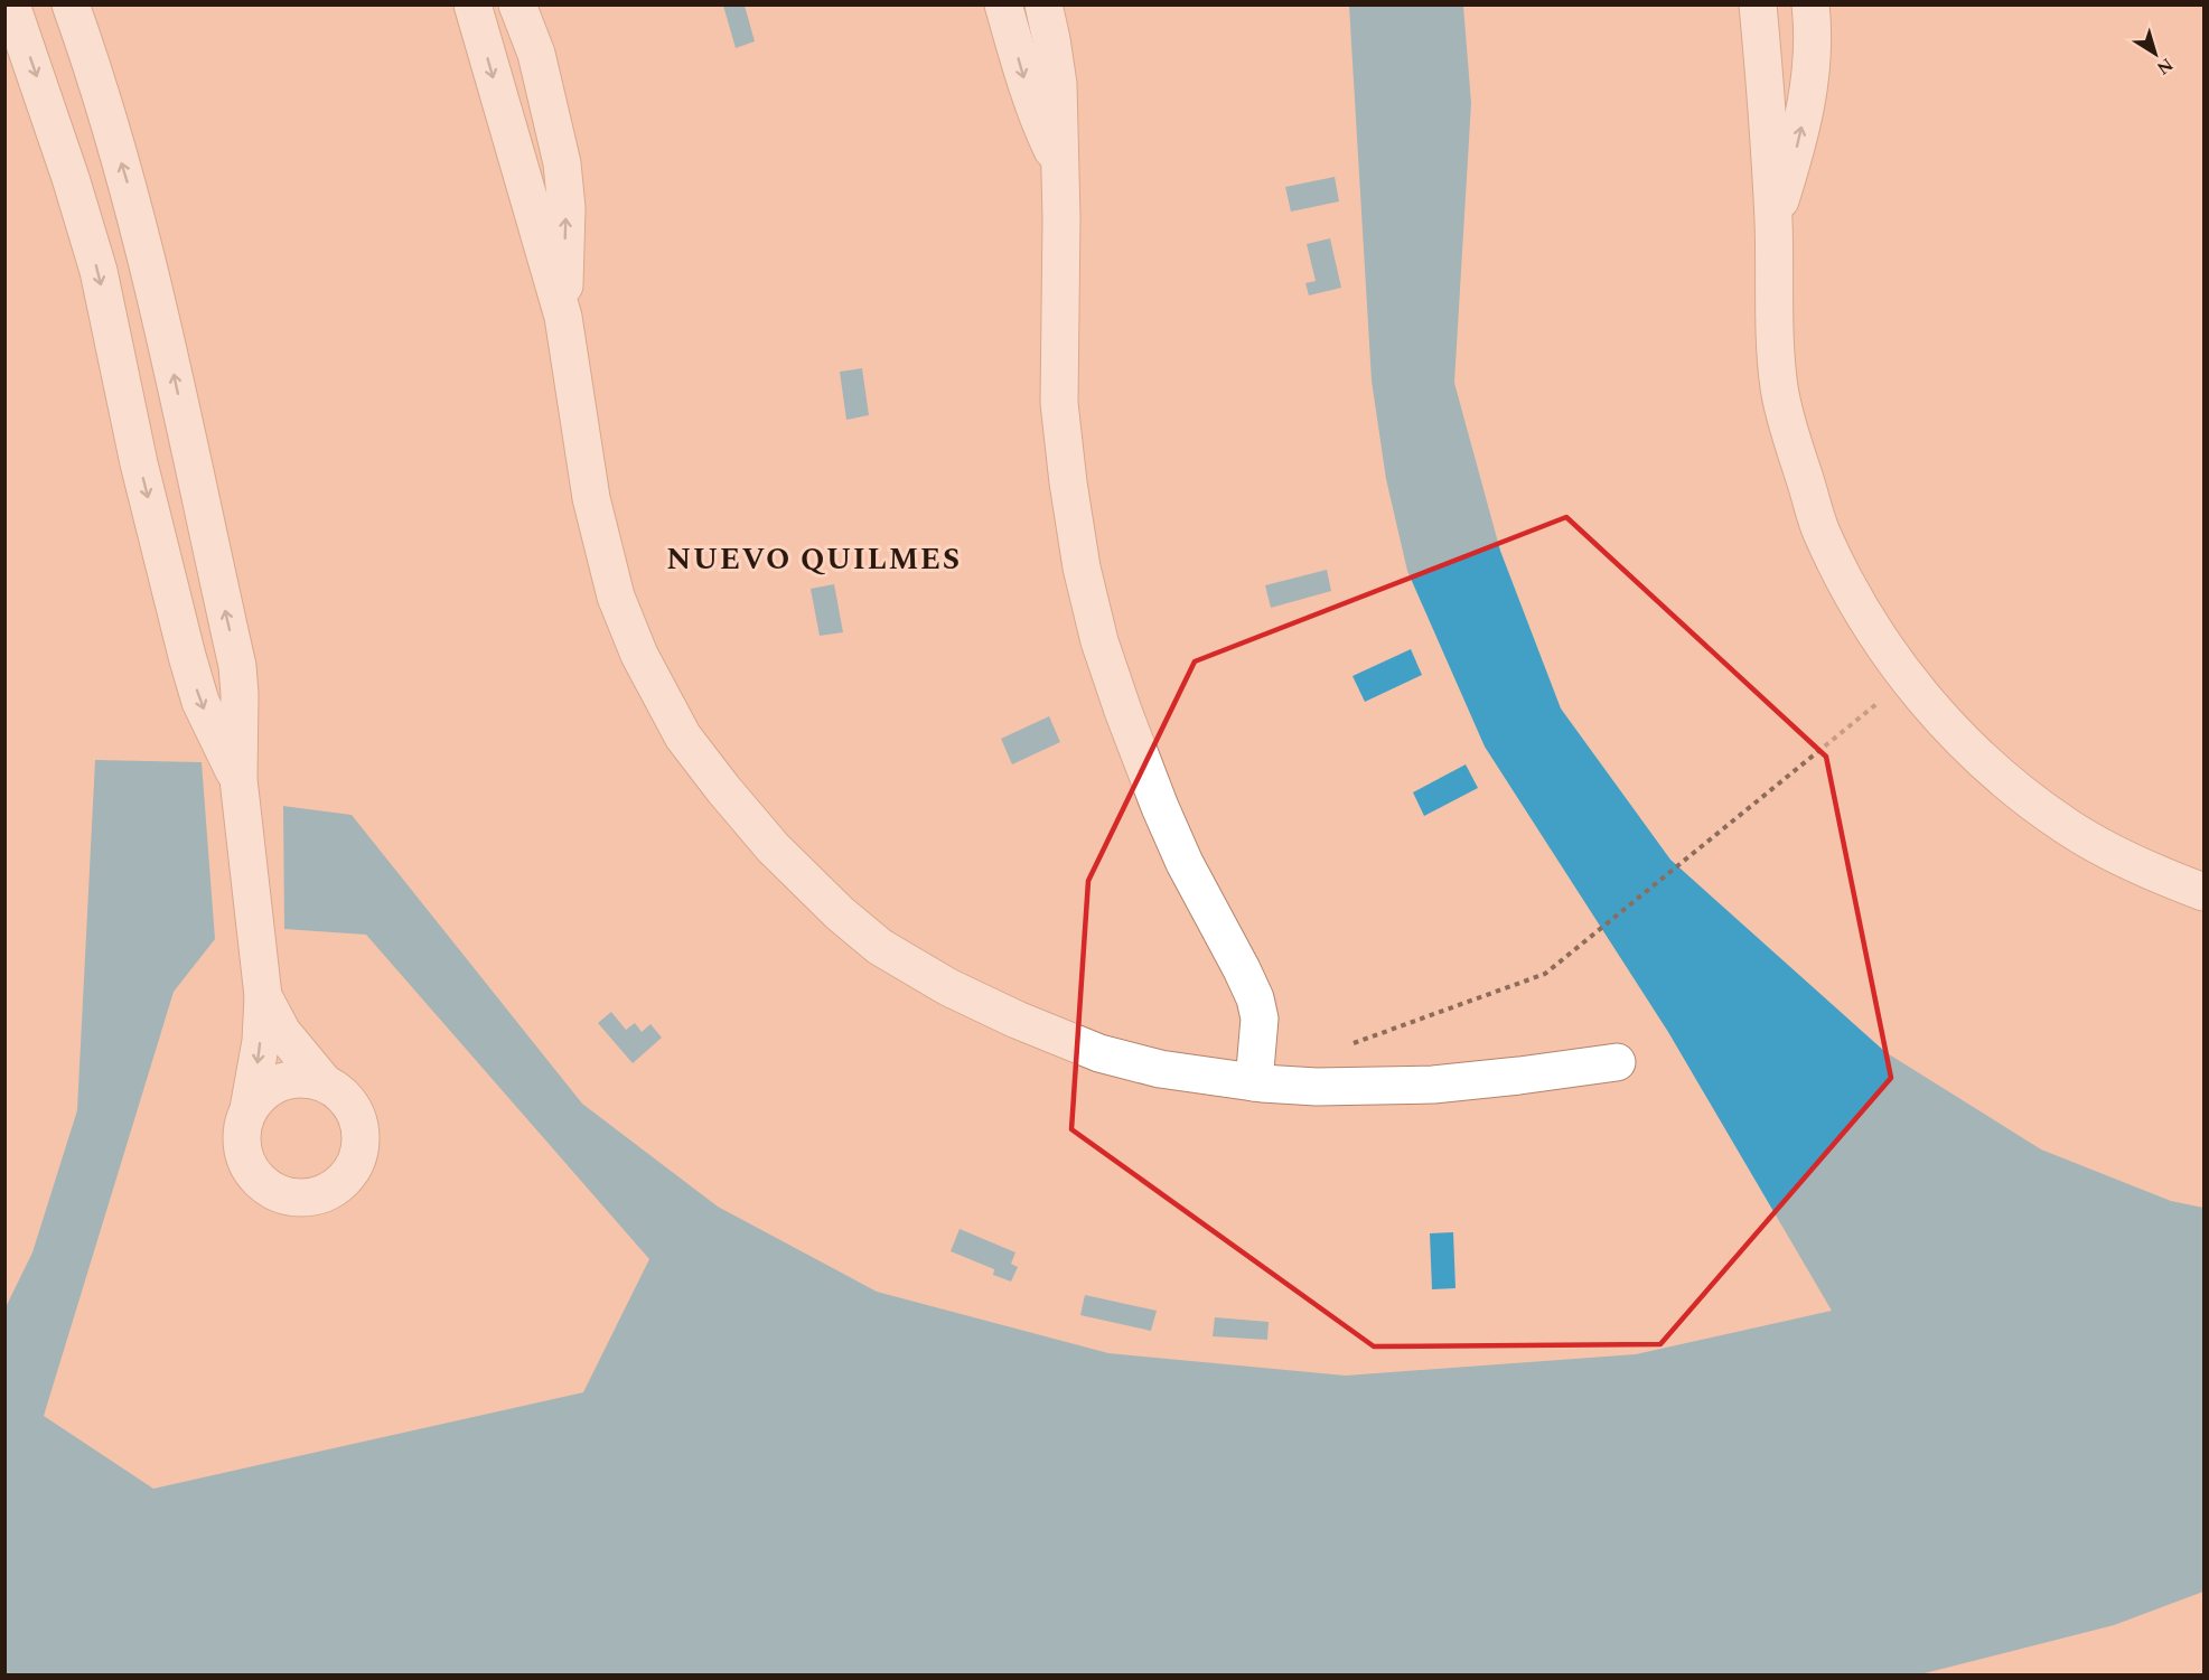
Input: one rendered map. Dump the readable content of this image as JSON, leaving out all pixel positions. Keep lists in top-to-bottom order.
{
  "districts": ["NUEVO QUILMES"],
  "north": "bottom right"
}
